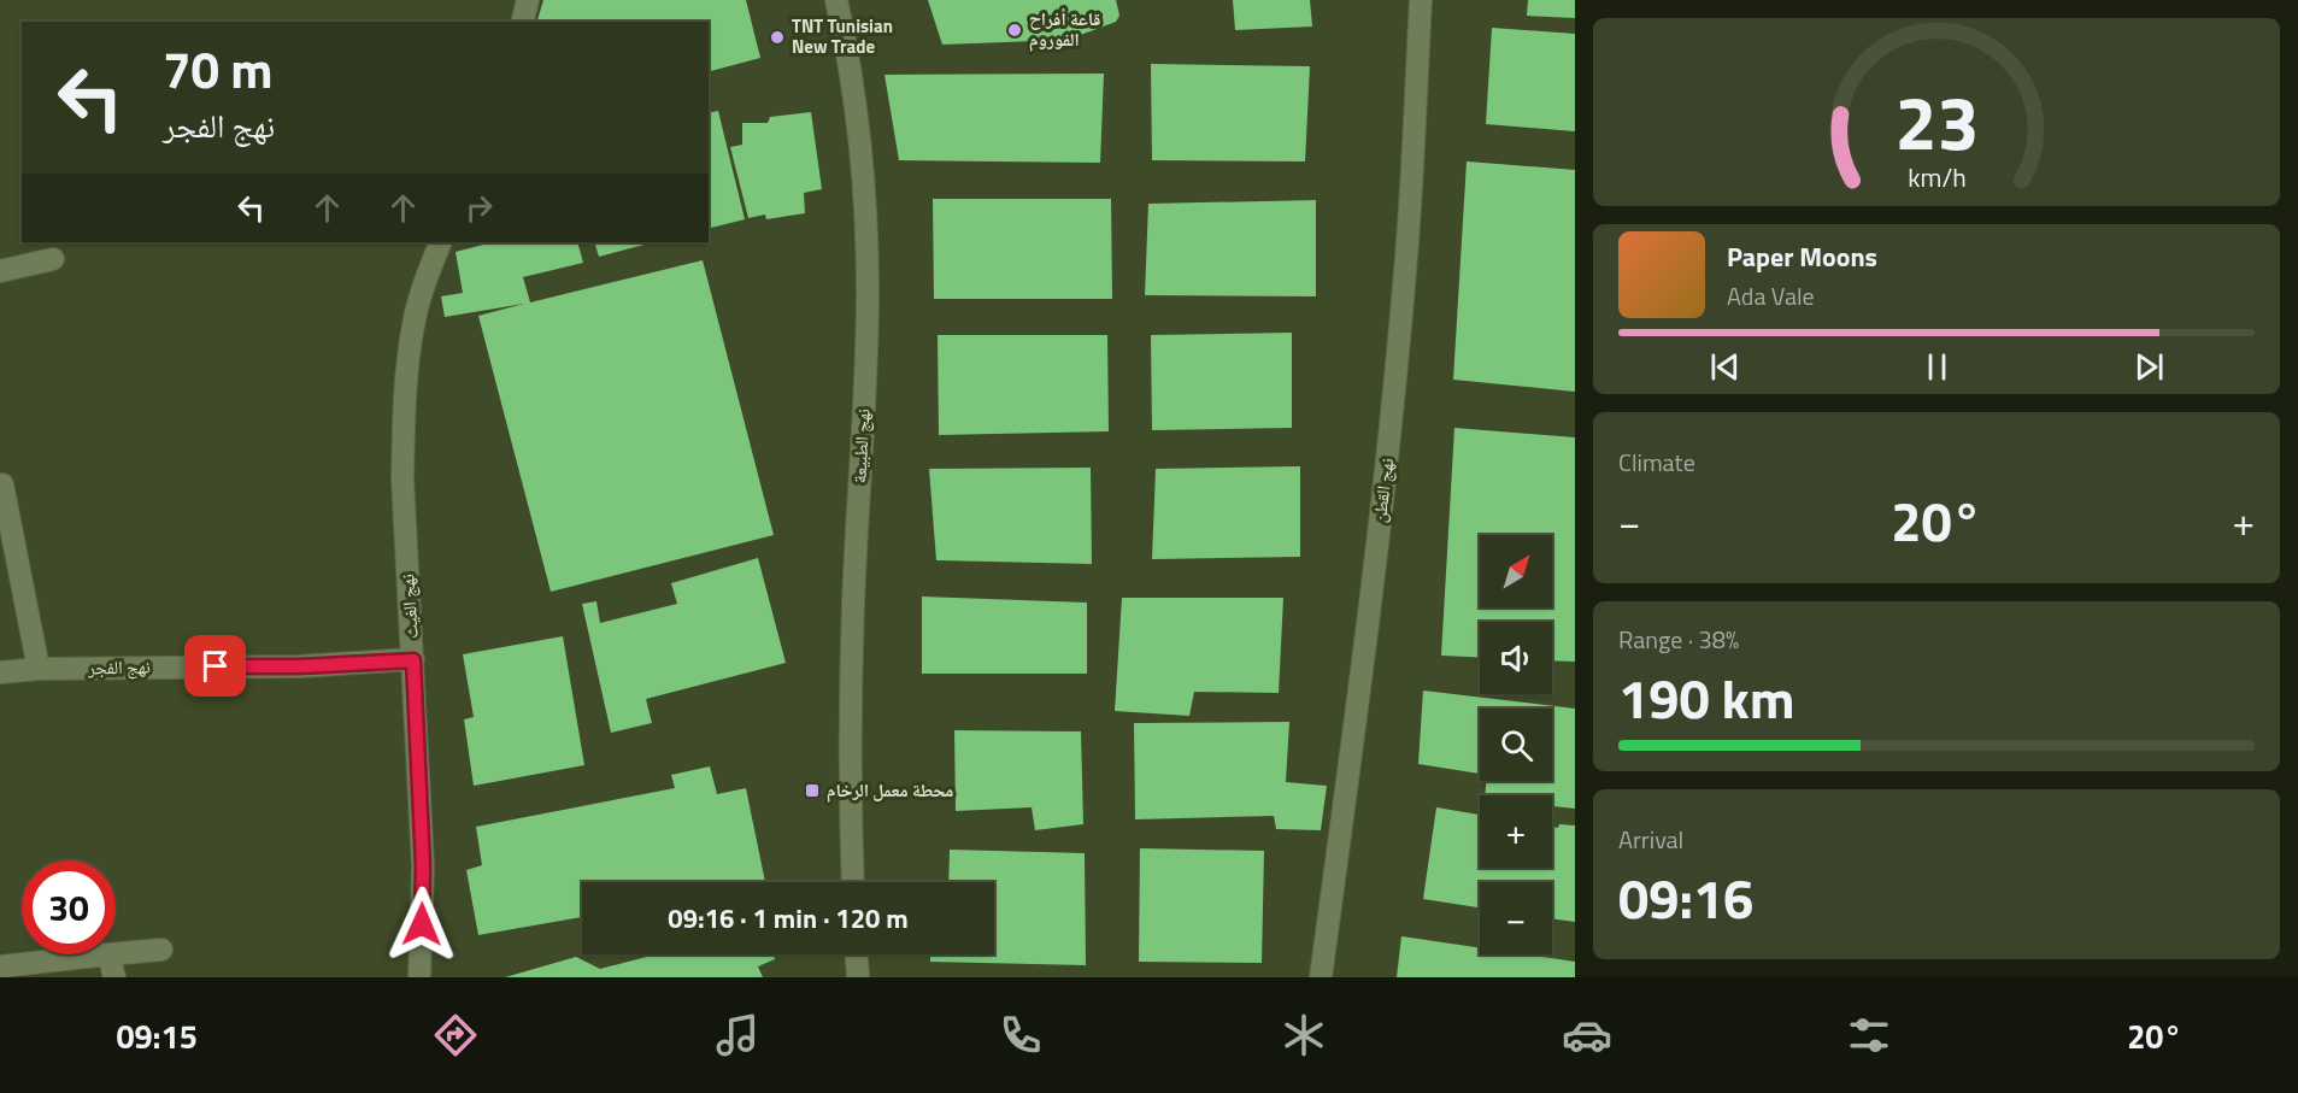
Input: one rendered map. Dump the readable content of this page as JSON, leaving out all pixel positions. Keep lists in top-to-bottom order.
{
  "streets": {
    "street": [
      "نهج الطبيعة",
      "نهج القطن",
      "نهج الغيث",
      "نهج الفجر"
    ]
  },
  "crossings": [
    ["نهج الغيث", "نهج الفجر"]
  ],
  "places": {
    "other": ["قاعة أفراح الفوروم", "TNT Tunisian New Trade"],
    "transit": ["محطة معمل الرخام"]
  },
  "north": "top right",
  "page": {
    "turn": ["70 m", "نهج الفجر"],
    "song": ["Paper Moons", "Ada Vale"],
    "tile": [
      "Climate",
      ["Range · 38%", "190 km"],
      ["Arrival", "09:16"]
    ],
    "heat": ["−", "20°", "+"],
    "map_buttons": ["+", "−"],
    "limit": "30",
    "trip": "09:16 · 1 min · 120 m",
    "tabs": ["09:15", "20°"],
    "gauge": ["23", "km/h"]
  }
}
